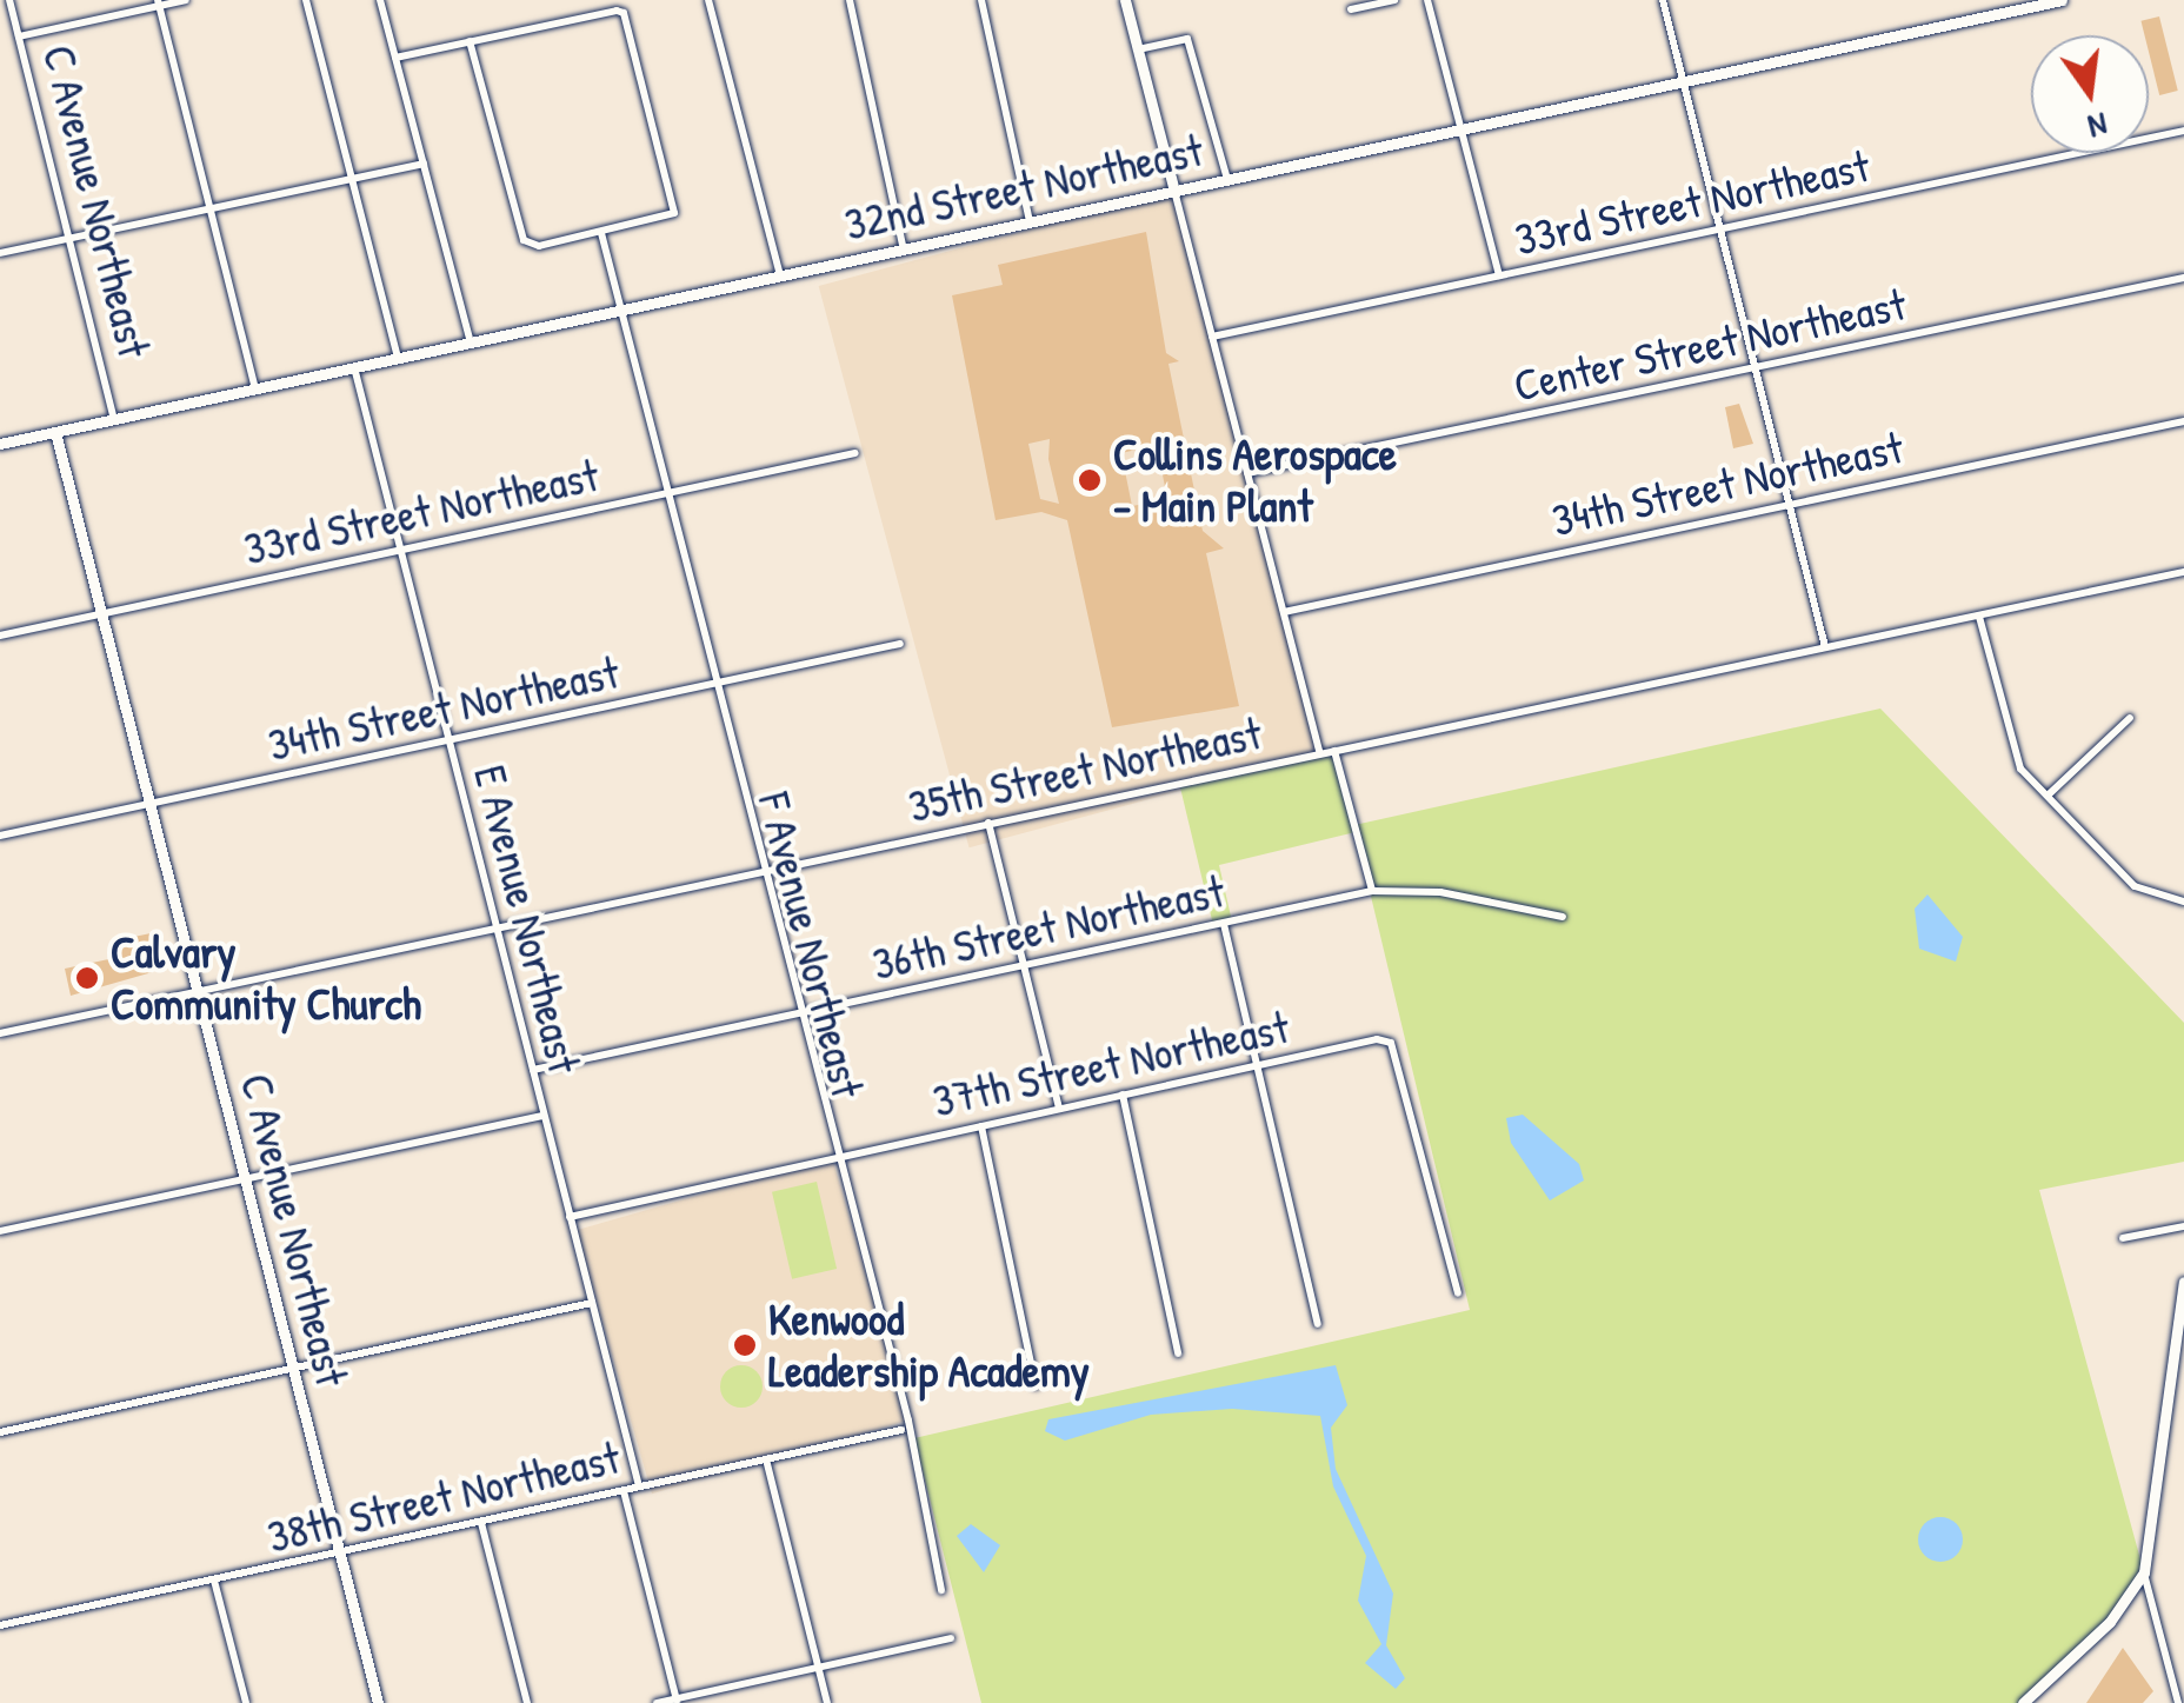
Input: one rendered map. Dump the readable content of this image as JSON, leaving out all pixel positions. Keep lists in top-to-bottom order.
{
  "streets": {
    "main road": ["32nd Street Northeast", "C Avenue Northeast"],
    "street": [
      "33rd Street Northeast",
      "Center Street Northeast",
      "34th Street Northeast",
      "35th Street Northeast",
      "E Avenue Northeast",
      "36th Street Northeast",
      "F Avenue Northeast",
      "37th Street Northeast",
      "38th Street Northeast"
    ]
  },
  "crossings": [
    ["32nd Street Northeast", "C Avenue Northeast"],
    ["32nd Street Northeast", "E Avenue Northeast"],
    ["32nd Street Northeast", "F Avenue Northeast"],
    ["C Avenue Northeast", "33rd Street Northeast"],
    ["C Avenue Northeast", "34th Street Northeast"],
    ["C Avenue Northeast", "35th Street Northeast"],
    ["C Avenue Northeast", "38th Street Northeast"],
    ["33rd Street Northeast", "E Avenue Northeast"],
    ["33rd Street Northeast", "F Avenue Northeast"],
    ["34th Street Northeast", "E Avenue Northeast"],
    ["34th Street Northeast", "F Avenue Northeast"],
    ["35th Street Northeast", "E Avenue Northeast"],
    ["35th Street Northeast", "F Avenue Northeast"],
    ["E Avenue Northeast", "36th Street Northeast"],
    ["E Avenue Northeast", "37th Street Northeast"],
    ["E Avenue Northeast", "38th Street Northeast"],
    ["36th Street Northeast", "F Avenue Northeast"],
    ["F Avenue Northeast", "37th Street Northeast"],
    ["F Avenue Northeast", "38th Street Northeast"]
  ],
  "places": ["Collins Aerospace - Main Plant", "Calvary Community Church", "Kenwood Leadership Academy"],
  "north": "bottom"
}
